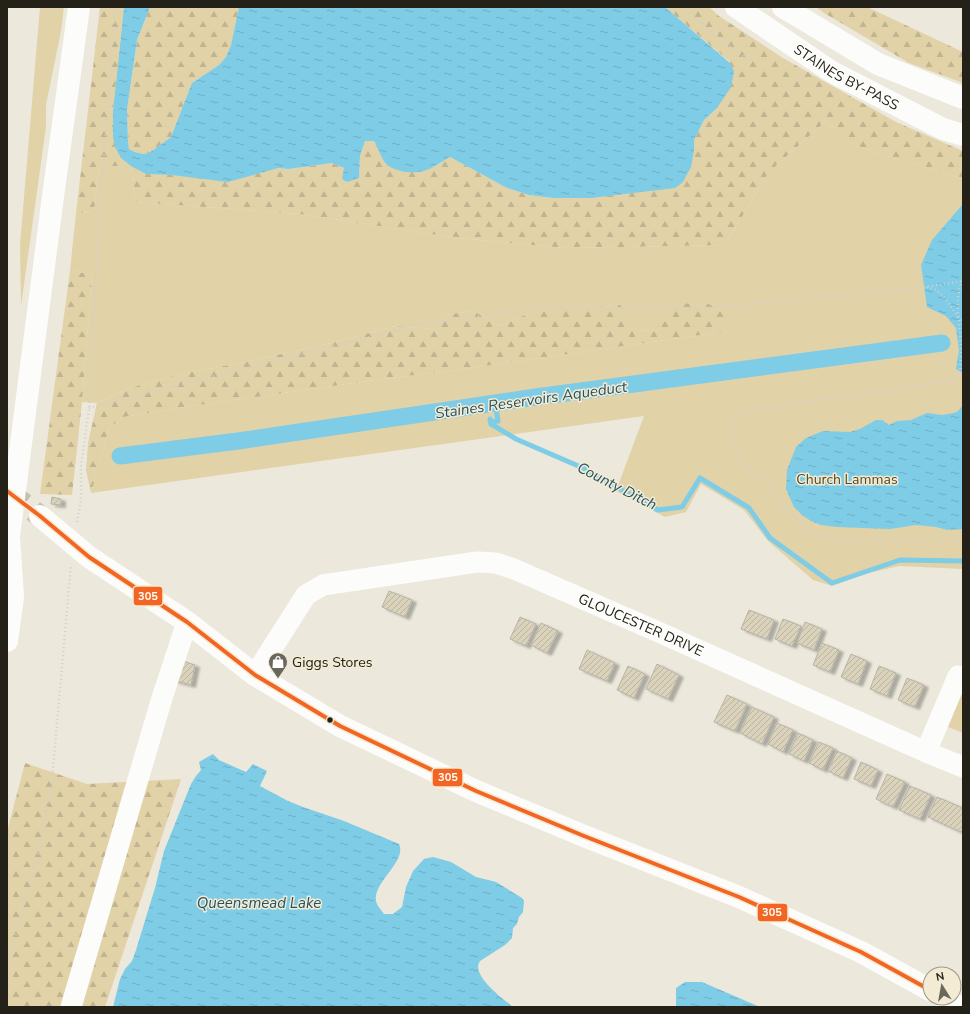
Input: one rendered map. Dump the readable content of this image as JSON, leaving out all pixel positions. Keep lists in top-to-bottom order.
{
  "streets": {
    "main road": ["STAINES BY-PASS"],
    "street": ["GLOUCESTER DRIVE"]
  },
  "water": ["Staines Reservoirs Aqueduct", "County Ditch", "Queensmead Lake"],
  "parks": ["Church Lammas"],
  "places": {
    "shop": ["Giggs Stores"]
  },
  "lines": ["transit line 305"],
  "north": "top"
}
